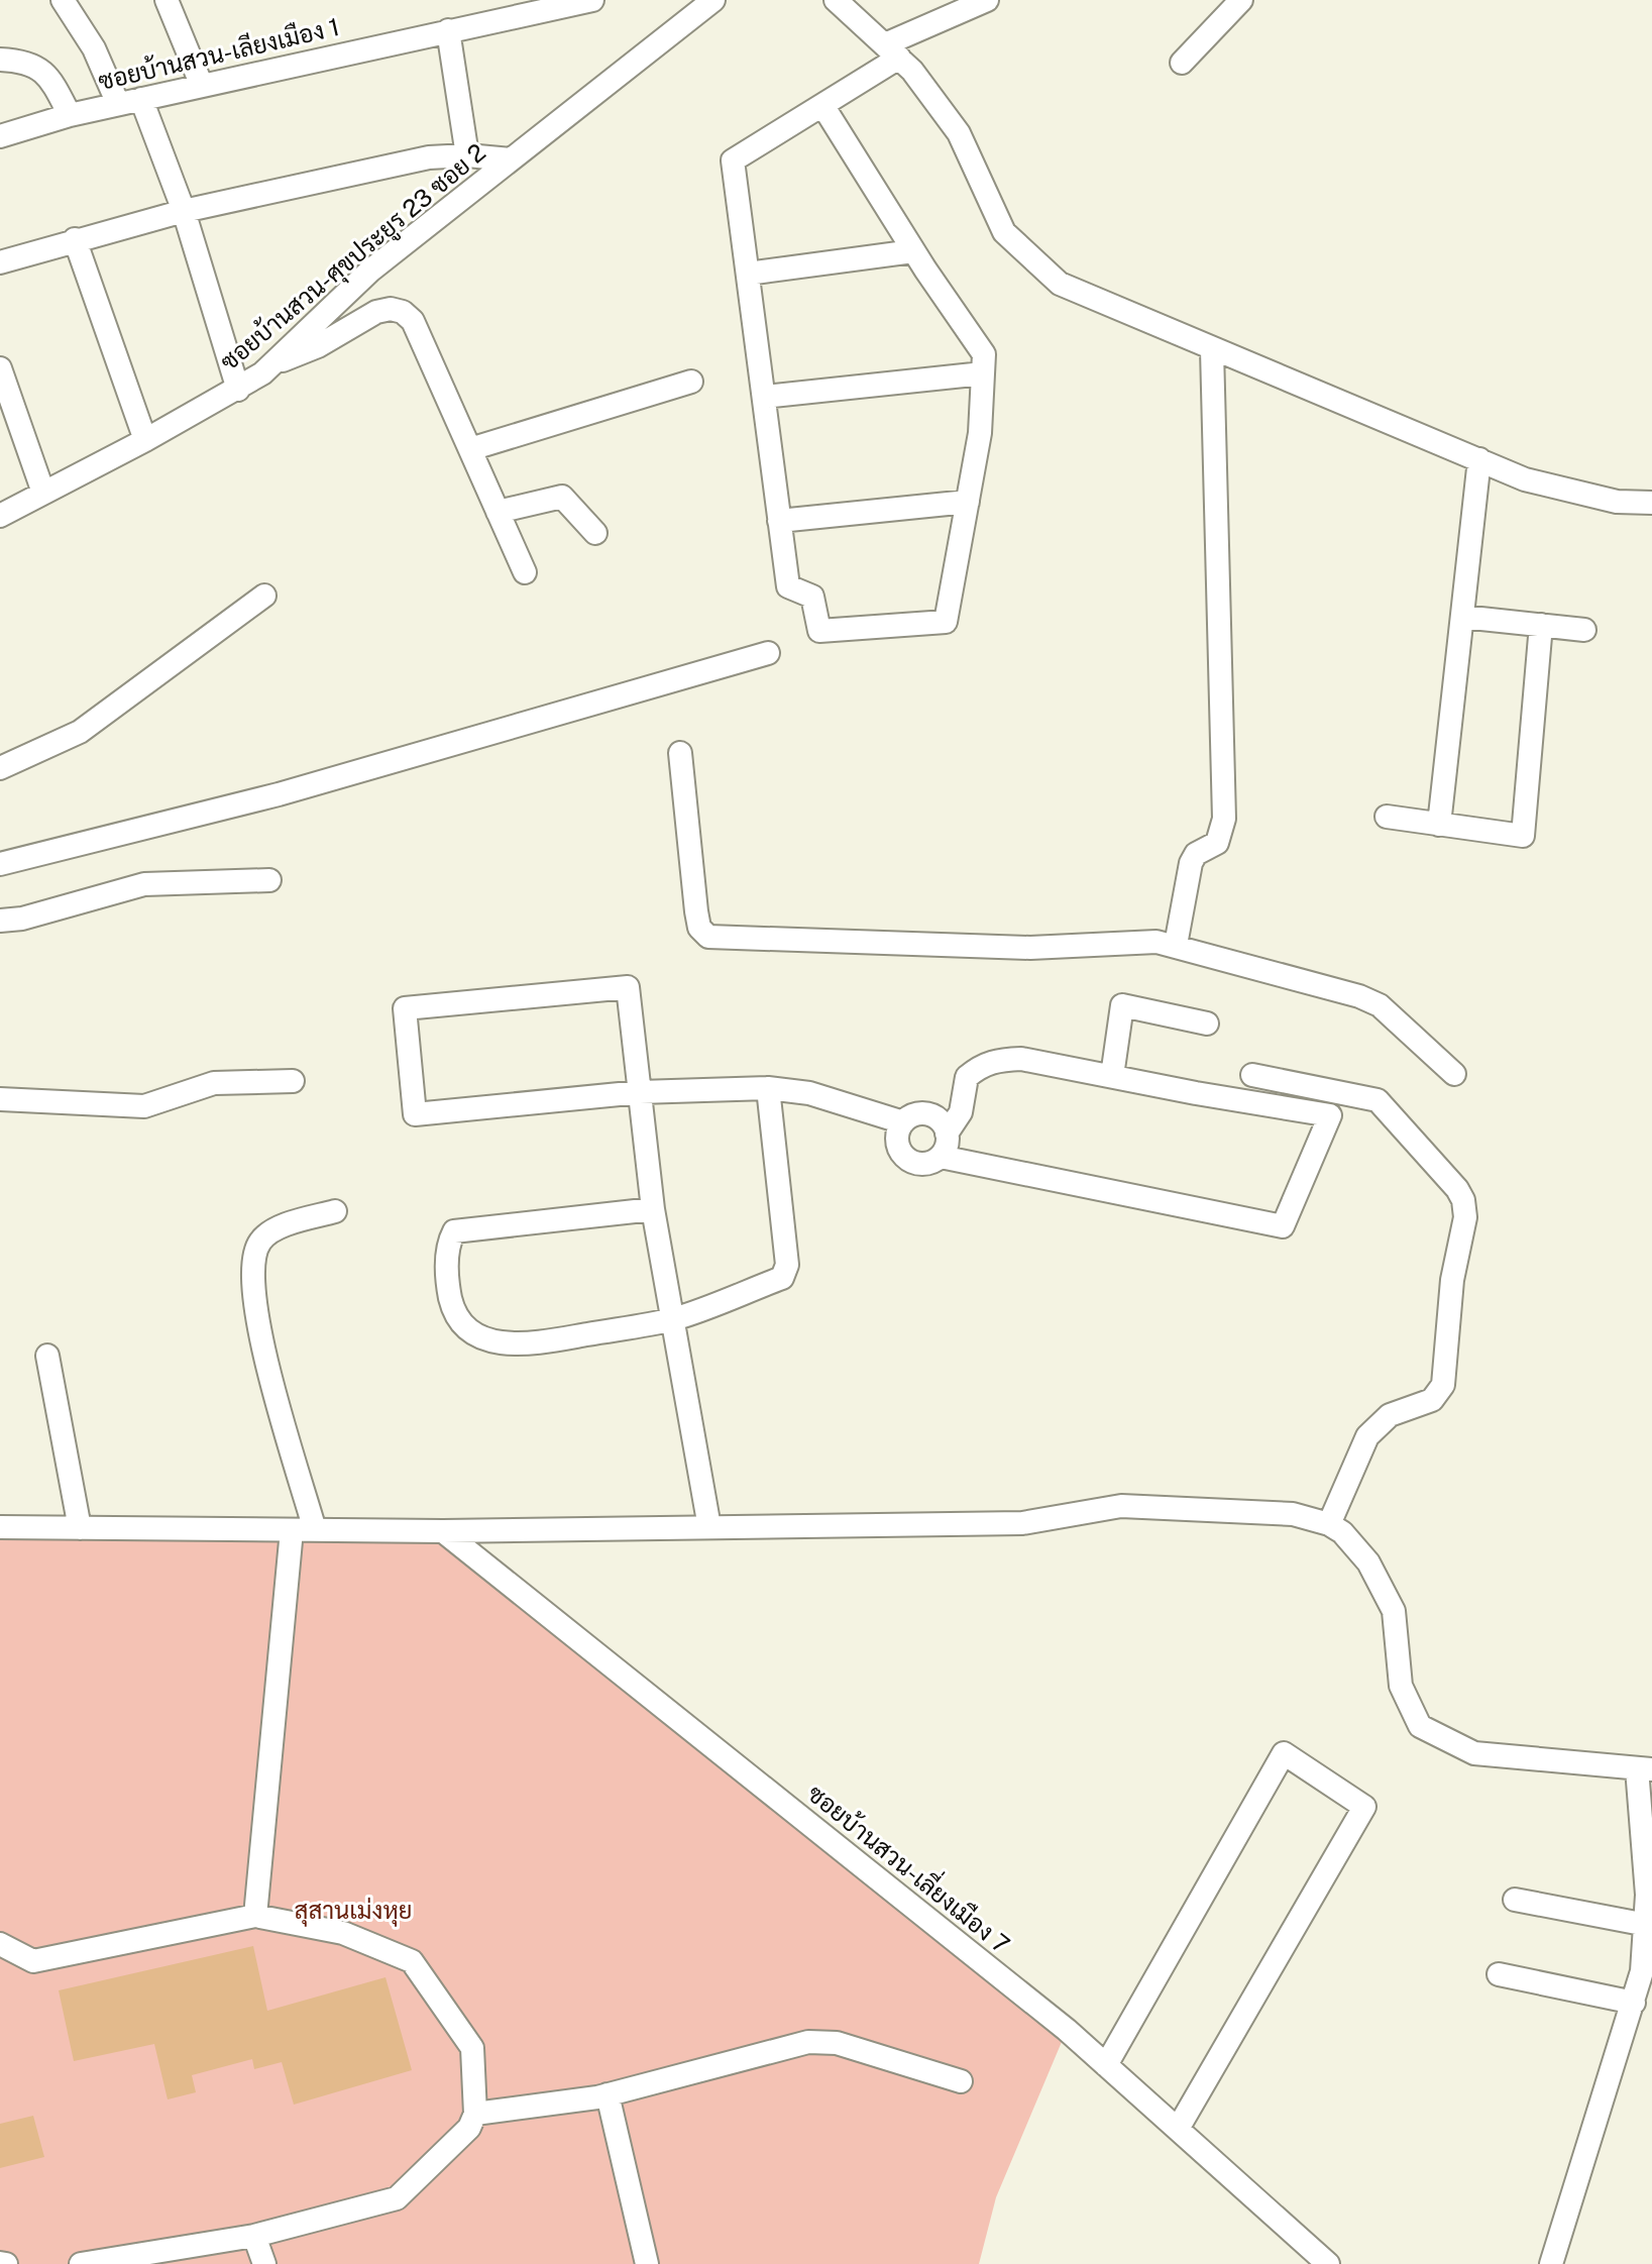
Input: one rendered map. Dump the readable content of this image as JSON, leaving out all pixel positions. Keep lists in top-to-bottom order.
{
  "streets": {
    "street": ["ซอยบ้านสวน-เลียงเมือง 1", "ซอยบ้านสวน-ศุขประยูร 23 ซอย 2", "ซอยบ้านสวน-เลี่ยงเมือง 7"]
  },
  "parks": ["สุสานเม่งหุย"]
}
